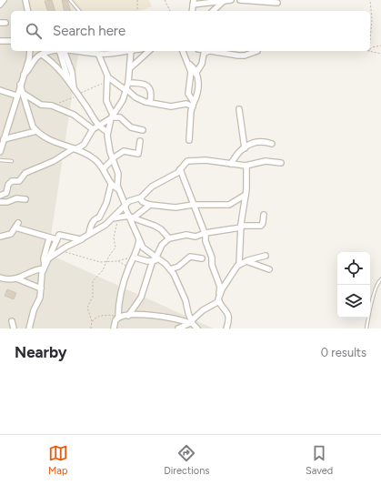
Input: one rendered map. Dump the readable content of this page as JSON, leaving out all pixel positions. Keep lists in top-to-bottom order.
{
  "page": {
    "search": "Search here",
    "heading": ["Nearby", "0 results"],
    "nav": ["Map", "Directions", "Saved"]
  }
}
